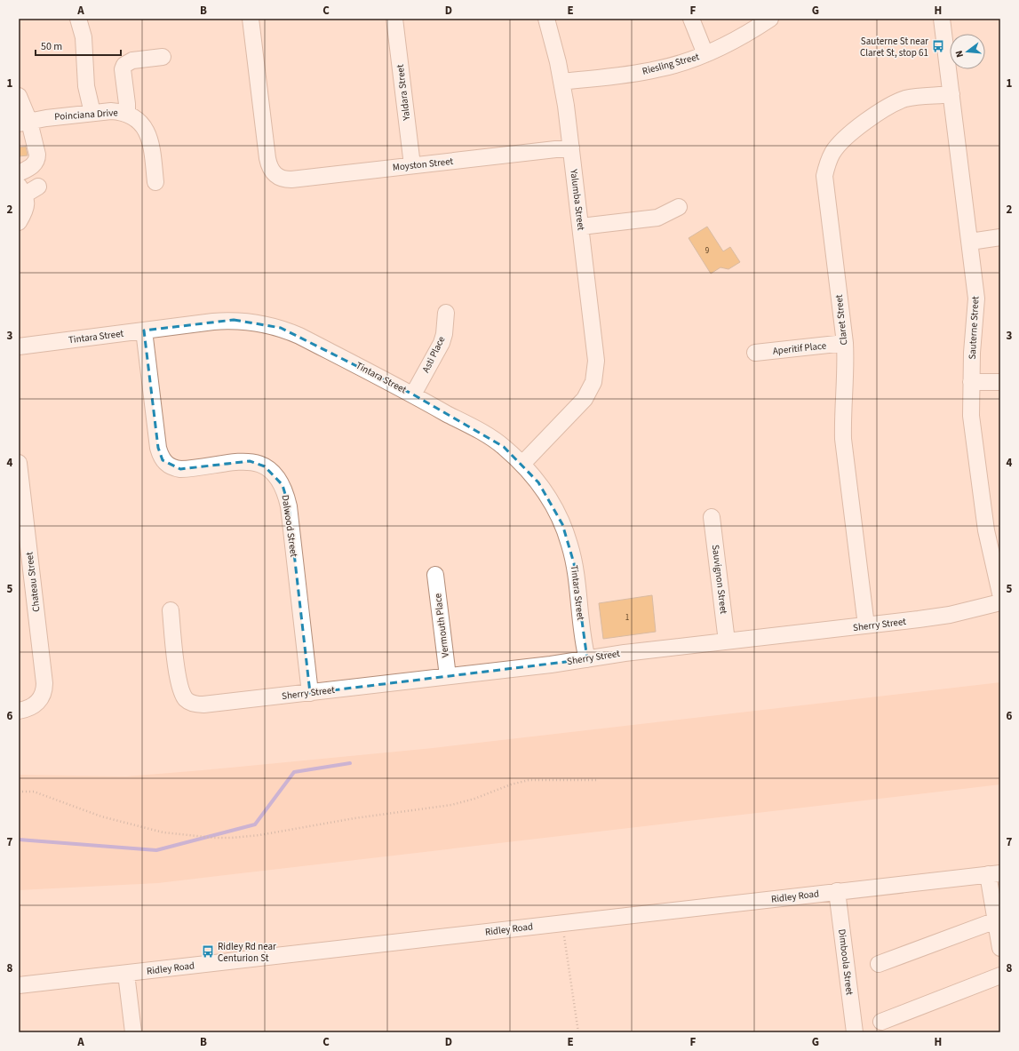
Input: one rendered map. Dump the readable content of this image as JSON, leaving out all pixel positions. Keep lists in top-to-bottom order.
{
  "streets": {
    "street": [
      "Riesling Street",
      "Yaldara Street",
      "Poinciana Drive",
      "Moyston Street",
      "Yalumba Street",
      "Claret Street",
      "Sauterne Street",
      "Tintara Street",
      "Aperitif Place",
      "Asti Place",
      "Dalwood Street",
      "Sauvignon Street",
      "Chateau Street",
      "Sherry Street",
      "Vermouth Place",
      "Ridley Road",
      "Dimboola Street"
    ]
  },
  "crossings": [
    ["Riesling Street", "Yalumba Street"],
    ["Yaldara Street", "Moyston Street"],
    ["Moyston Street", "Yalumba Street"],
    ["Yalumba Street", "Tintara Street"],
    ["Claret Street", "Sauterne Street"],
    ["Claret Street", "Aperitif Place"],
    ["Claret Street", "Sherry Street"],
    ["Tintara Street", "Asti Place"],
    ["Tintara Street", "Dalwood Street"],
    ["Tintara Street", "Sherry Street"],
    ["Dalwood Street", "Sherry Street"],
    ["Sauvignon Street", "Sherry Street"],
    ["Sherry Street", "Vermouth Place"],
    ["Ridley Road", "Dimboola Street"]
  ],
  "places": {
    "bus stop": ["Sauterne St near Claret St, stop 61", "Ridley Rd near Centurion St"]
  },
  "house_numbers": ["9", "1"],
  "scale_bar": "50 m",
  "north": "left",
  "grid": {
    "columns": [
      "A",
      "B",
      "C",
      "D",
      "E",
      "F",
      "G",
      "H"
    ],
    "rows": [
      "1",
      "2",
      "3",
      "4",
      "5",
      "6",
      "7",
      "8"
    ]
  }
}
